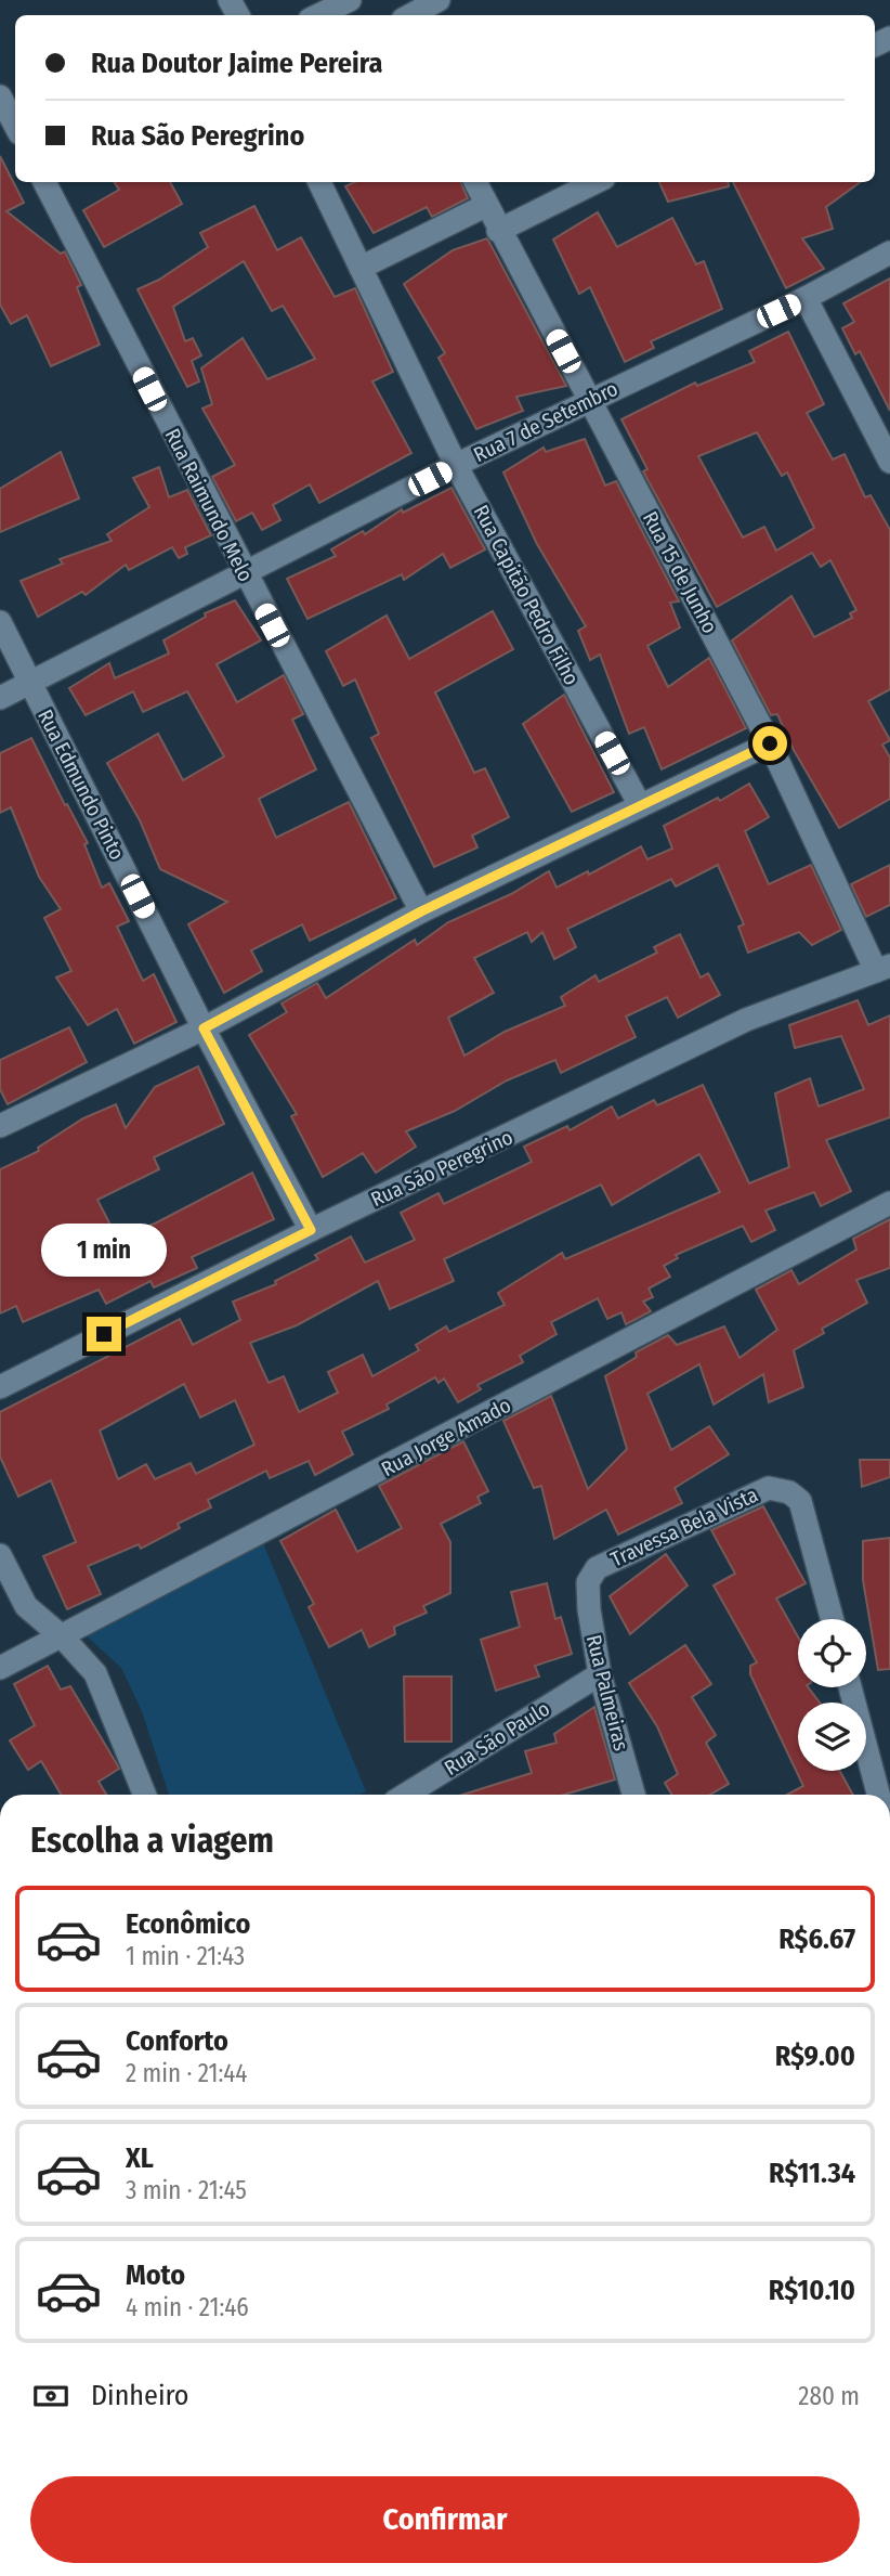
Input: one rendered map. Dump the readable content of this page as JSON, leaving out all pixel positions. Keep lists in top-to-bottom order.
{
  "streets": {
    "street": [
      "Rua 7 de Setembro",
      "Rua Raimundo Melo",
      "Rua 15 de Junho",
      "Rua Capitão Pedro Filho",
      "Rua Edmundo Pinto",
      "Rua São Peregrino",
      "Rua Jorge Amado",
      "Travessa Bela Vista",
      "Rua Palmeiras",
      "Rua São Paulo"
    ]
  },
  "crossings": [
    ["Rua 7 de Setembro", "Rua Raimundo Melo"],
    ["Rua 7 de Setembro", "Rua 15 de Junho"],
    ["Rua 7 de Setembro", "Rua Capitão Pedro Filho"],
    ["Rua 7 de Setembro", "Rua Edmundo Pinto"],
    ["Rua 15 de Junho", "Rua São Peregrino"],
    ["Rua Edmundo Pinto", "Rua São Peregrino"],
    ["Travessa Bela Vista", "Rua Palmeiras"],
    ["Rua Palmeiras", "Rua São Paulo"]
  ],
  "page": {
    "banner": ["Rua Doutor Jaime Pereira", "Rua São Peregrino"],
    "bubble": "1 min",
    "heading": "Escolha a viagem",
    "list": [
      {
        "name": "Econômico",
        "note": "1 min · 21:43",
        "value": "R$6.67"
      },
      {
        "name": "Conforto",
        "note": "2 min · 21:44",
        "value": "R$9.00"
      },
      {
        "name": "XL",
        "note": "3 min · 21:45",
        "value": "R$11.34"
      },
      {
        "name": "Moto",
        "note": "4 min · 21:46",
        "value": "R$10.10"
      }
    ],
    "pay": ["Dinheiro", "280 m"],
    "buttons": "Confirmar"
  }
}
